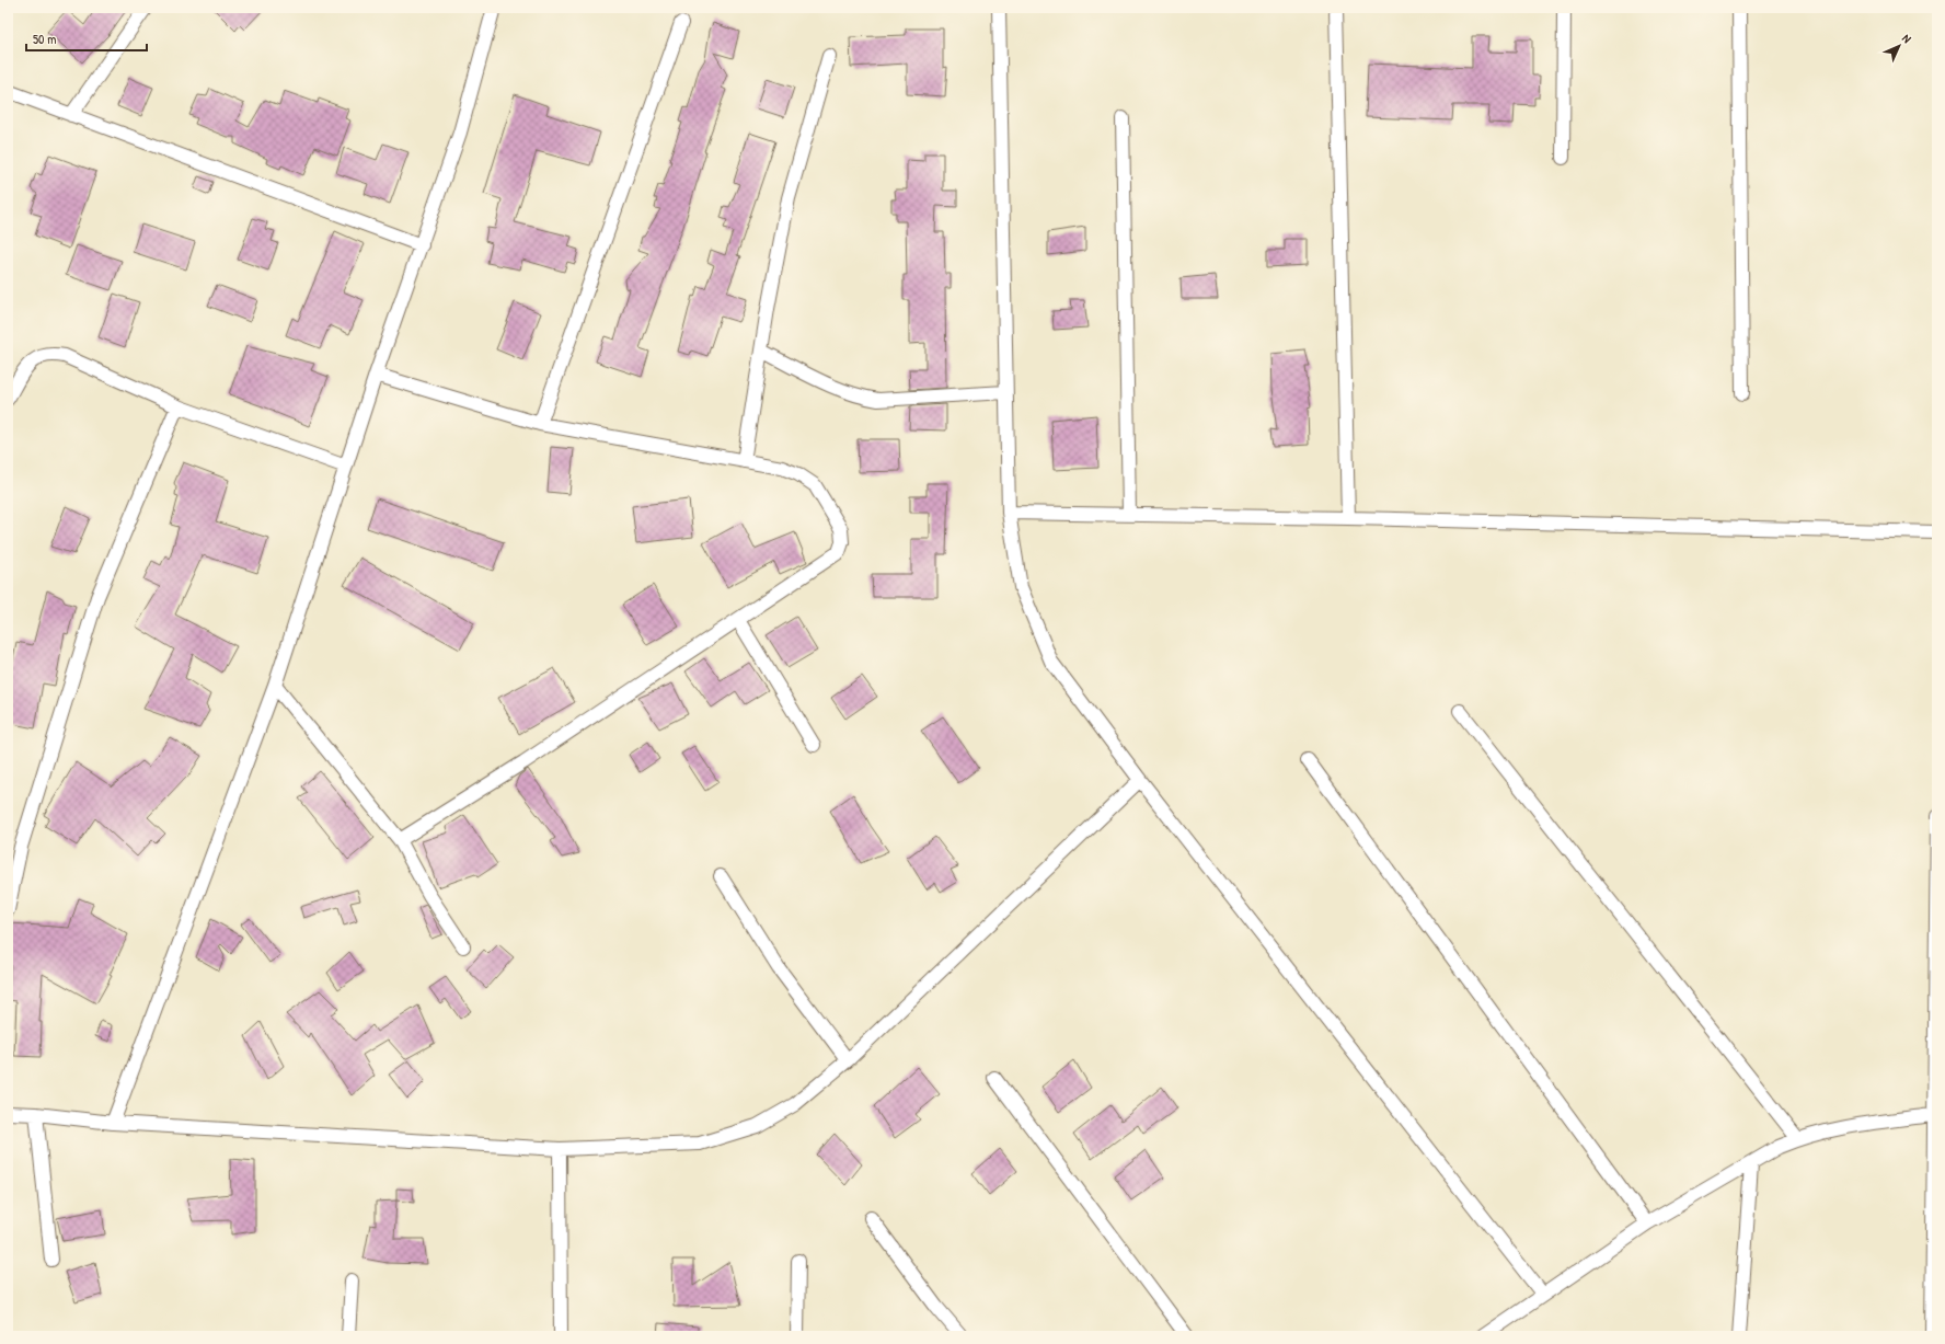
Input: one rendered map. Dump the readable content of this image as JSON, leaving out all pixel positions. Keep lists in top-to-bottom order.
{
  "scale_bar": "50 m",
  "north": "top right"
}
